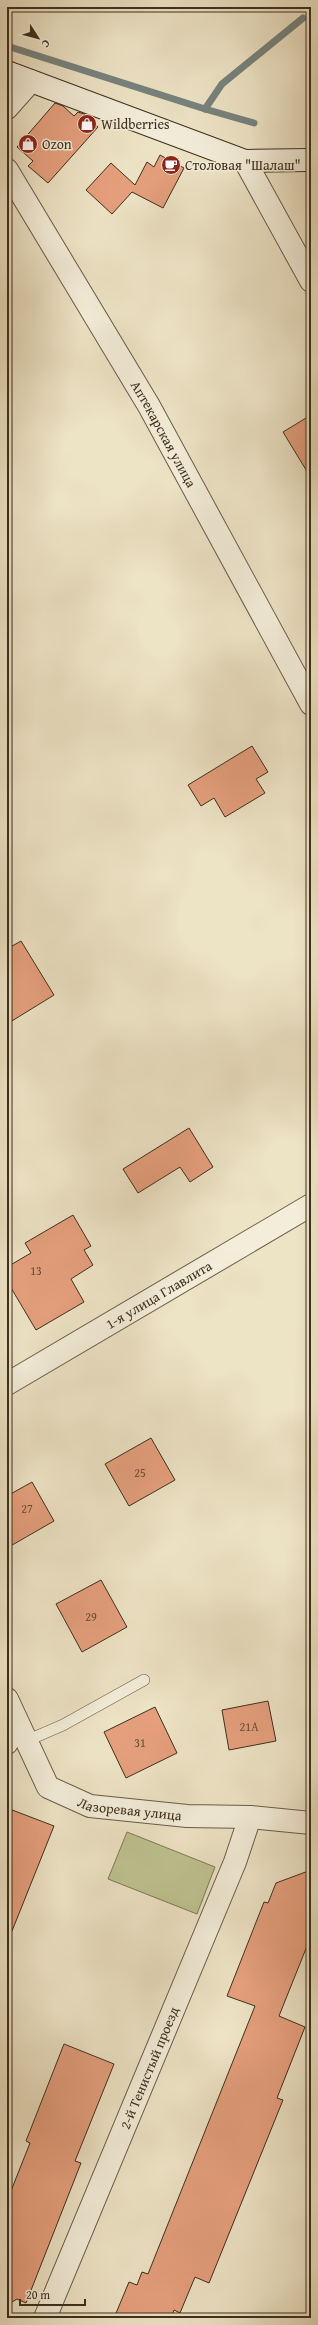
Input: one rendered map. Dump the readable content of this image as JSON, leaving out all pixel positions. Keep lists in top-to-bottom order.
{
  "streets": {
    "street": [
      "Аптекарская улица",
      "1-я улица Главлита",
      "Лазоревая улица",
      "2-й Тенистый проезд"
    ]
  },
  "crossings": [
    ["Лазоревая улица", "2-й Тенистый проезд"]
  ],
  "places": {
    "shop": ["Wildberries", "Ozon"],
    "cafe": ["Столовая \"Шалаш\""]
  },
  "house_numbers": [
    "13",
    "25",
    "27",
    "29",
    "21А",
    "31"
  ],
  "scale_bar": "20 m",
  "north": "bottom right"
}
